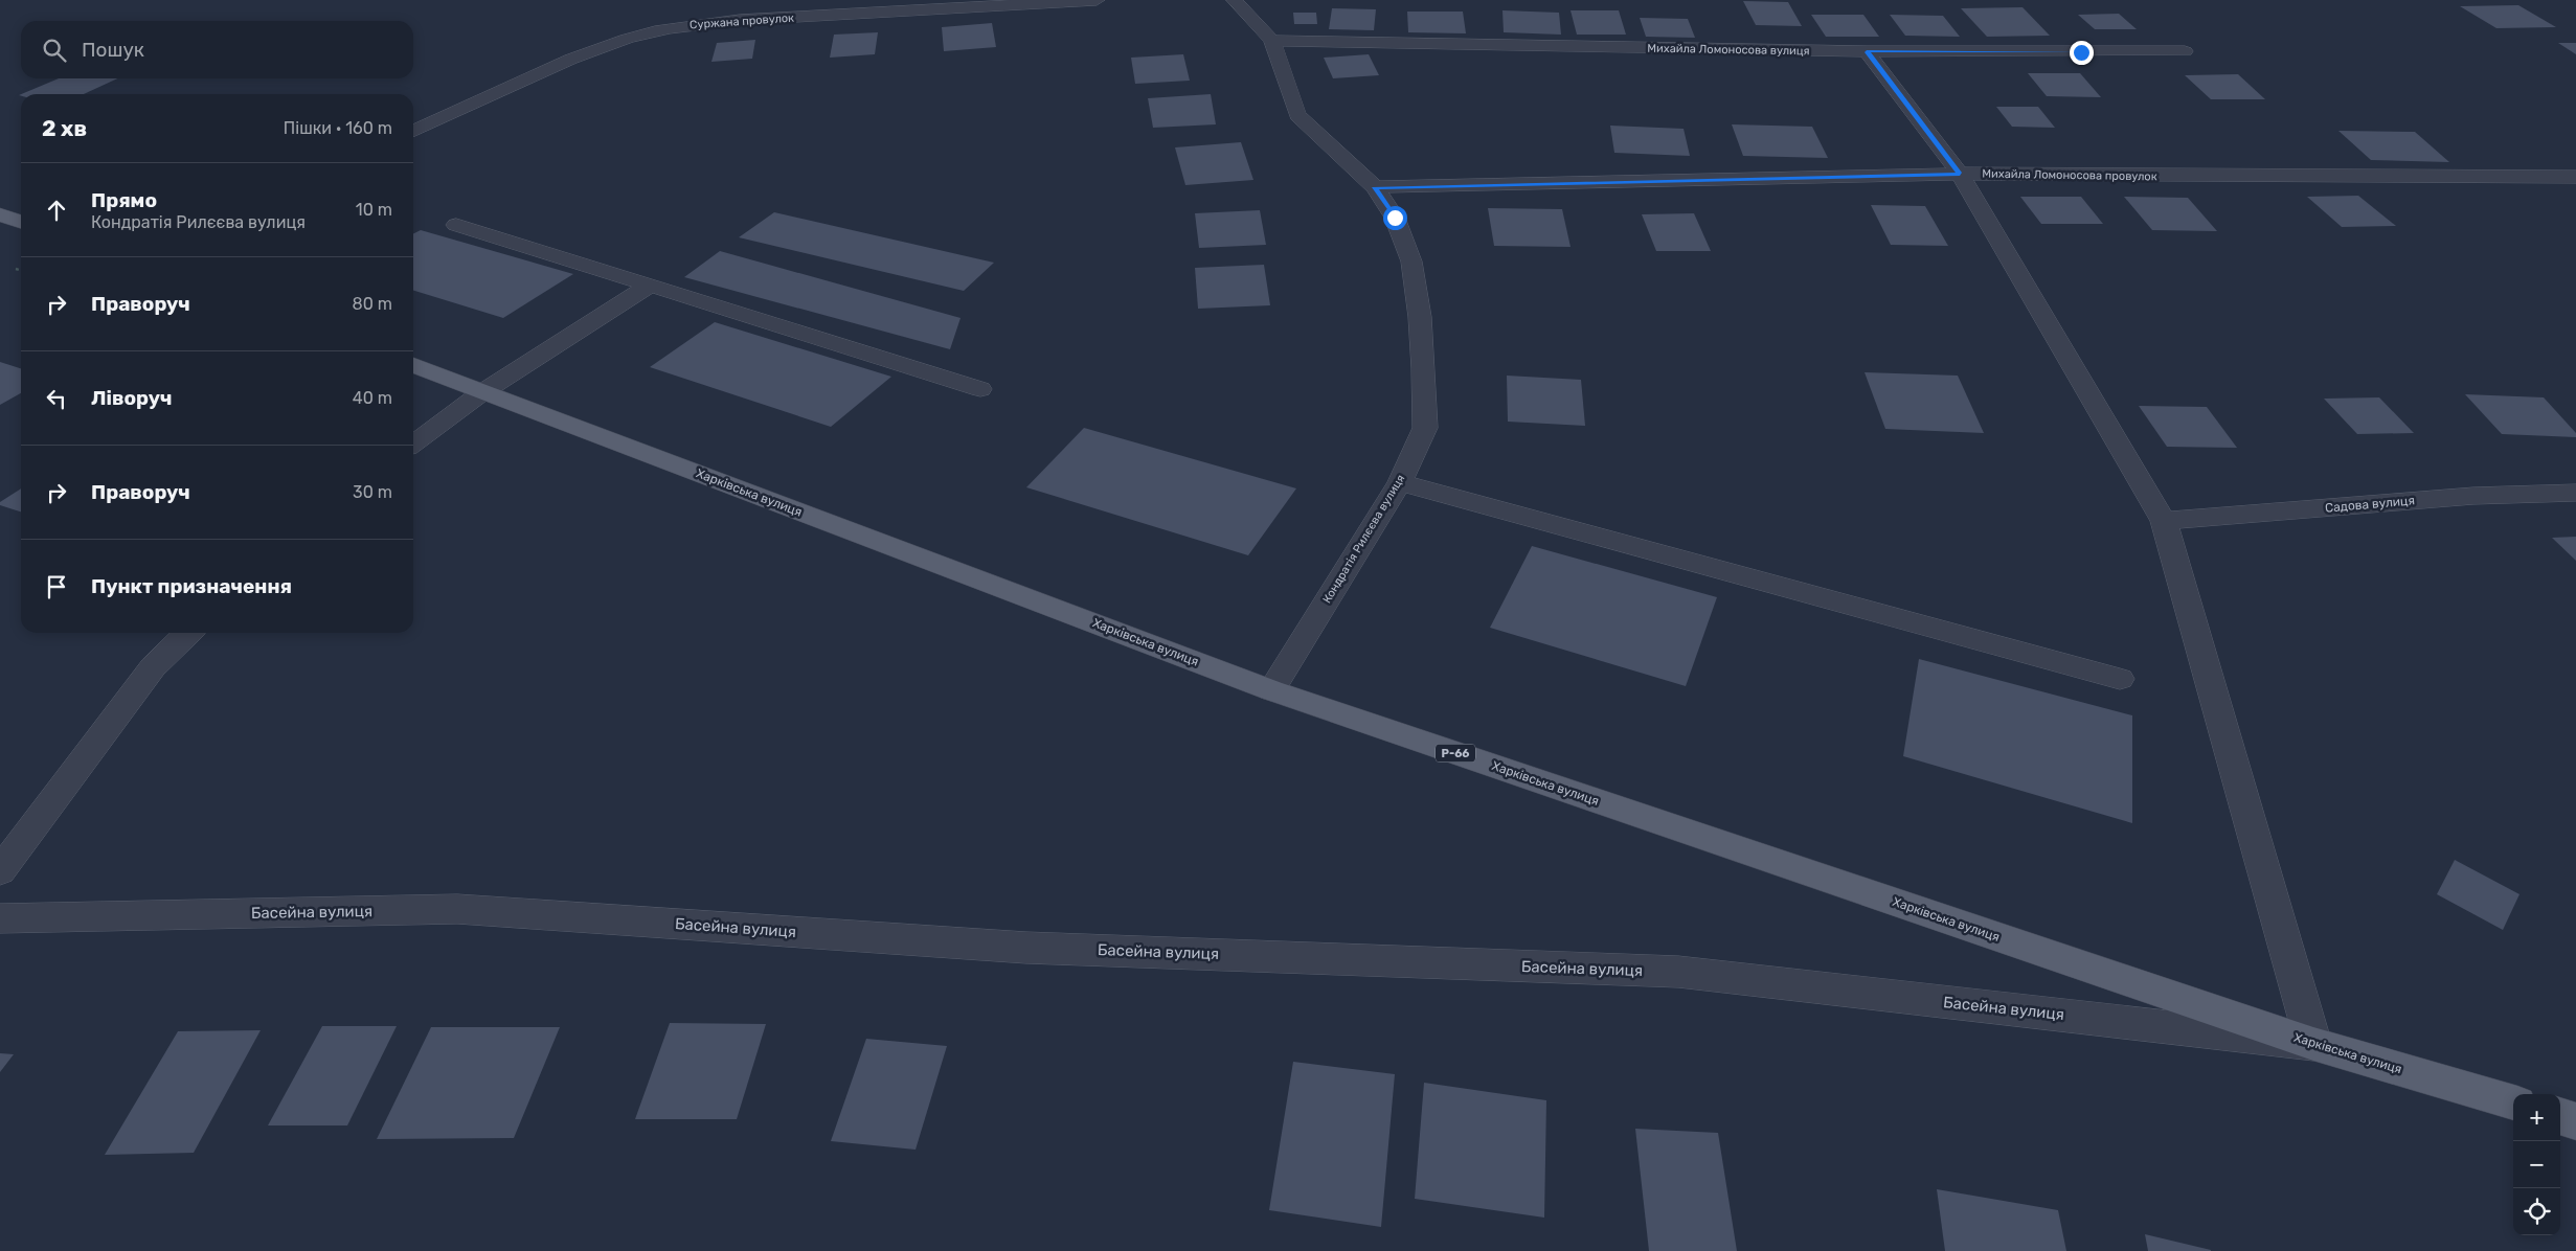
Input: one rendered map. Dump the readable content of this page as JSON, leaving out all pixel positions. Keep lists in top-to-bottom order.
{
  "streets": {
    "main road": ["Харківська вулиця", "Р-66"],
    "street": [
      "Суржана провулок",
      "Михайла Ломоносова вулиця",
      "Михайла Ломоносова провулок",
      "Садова вулиця",
      "Кондратія Рилєєва вулиця",
      "Басейна вулиця"
    ]
  },
  "crossings": [
    ["Михайла Ломоносова вулиця", "Кондратія Рилєєва вулиця"],
    ["Михайла Ломоносова провулок", "Кондратія Рилєєва вулиця"],
    ["Харківська вулиця", "Кондратія Рилєєва вулиця"],
    ["Харківська вулиця", "Басейна вулиця"]
  ],
  "page": {
    "search": "Пошук",
    "heading": ["2 хв", "Пішки · 160 m"],
    "list": [
      ["Прямо", "Кондратія Рилєєва вулиця", "10 m"],
      ["Праворуч", "80 m"],
      ["Ліворуч", "40 m"],
      ["Праворуч", "30 m"],
      "Пункт призначення"
    ],
    "map_buttons": ["+", "−"]
  }
}
